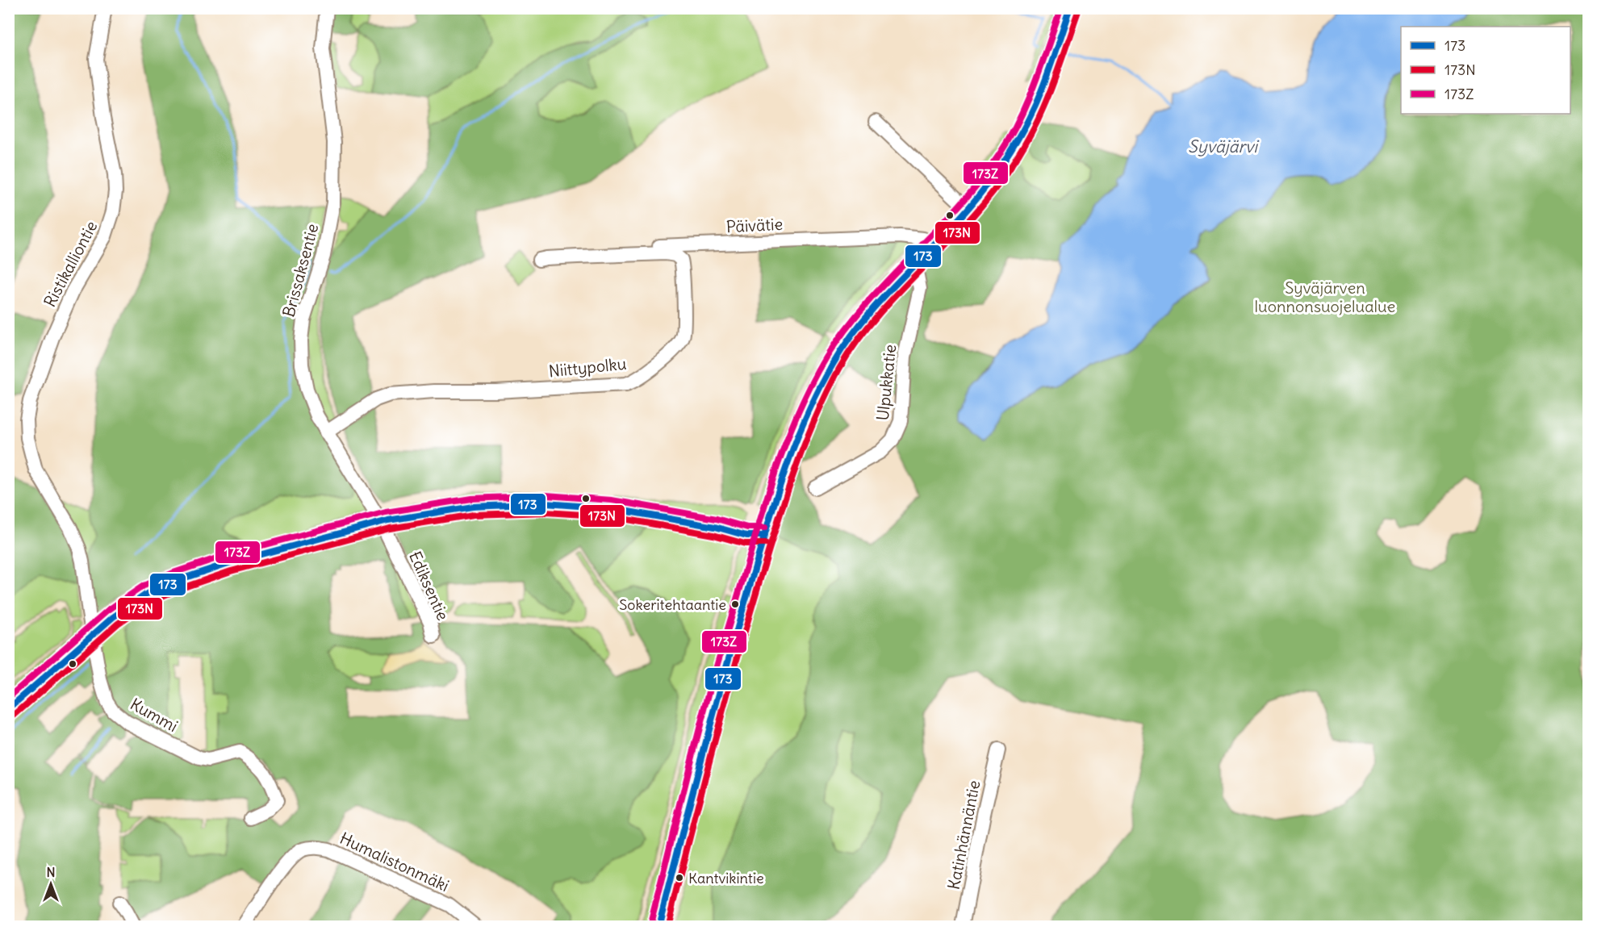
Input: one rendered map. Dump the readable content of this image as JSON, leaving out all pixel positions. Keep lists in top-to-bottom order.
{
  "streets": {
    "street": [
      "Päivätie",
      "Ristikalliontie",
      "Brissaksentie",
      "Niittypolku",
      "Ulpukkatie",
      "Ediksentie",
      "Kummi",
      "Katinhännäntie",
      "Humalistonmäki"
    ]
  },
  "crossings": [
    ["Päivätie", "Niittypolku"],
    ["Ristikalliontie", "Kummi"],
    ["Brissaksentie", "Niittypolku"],
    ["Brissaksentie", "Ediksentie"]
  ],
  "water": ["Syväjärvi"],
  "parks": ["Syväjärven luonnonsuojelualue"],
  "places": ["Sokeritehtaantie", "Kantvikintie"],
  "lines": ["transit line 173", "transit line 173Z", "transit line 173N"],
  "legend": ["173", "173N", "173Z"],
  "north": "top"
}
